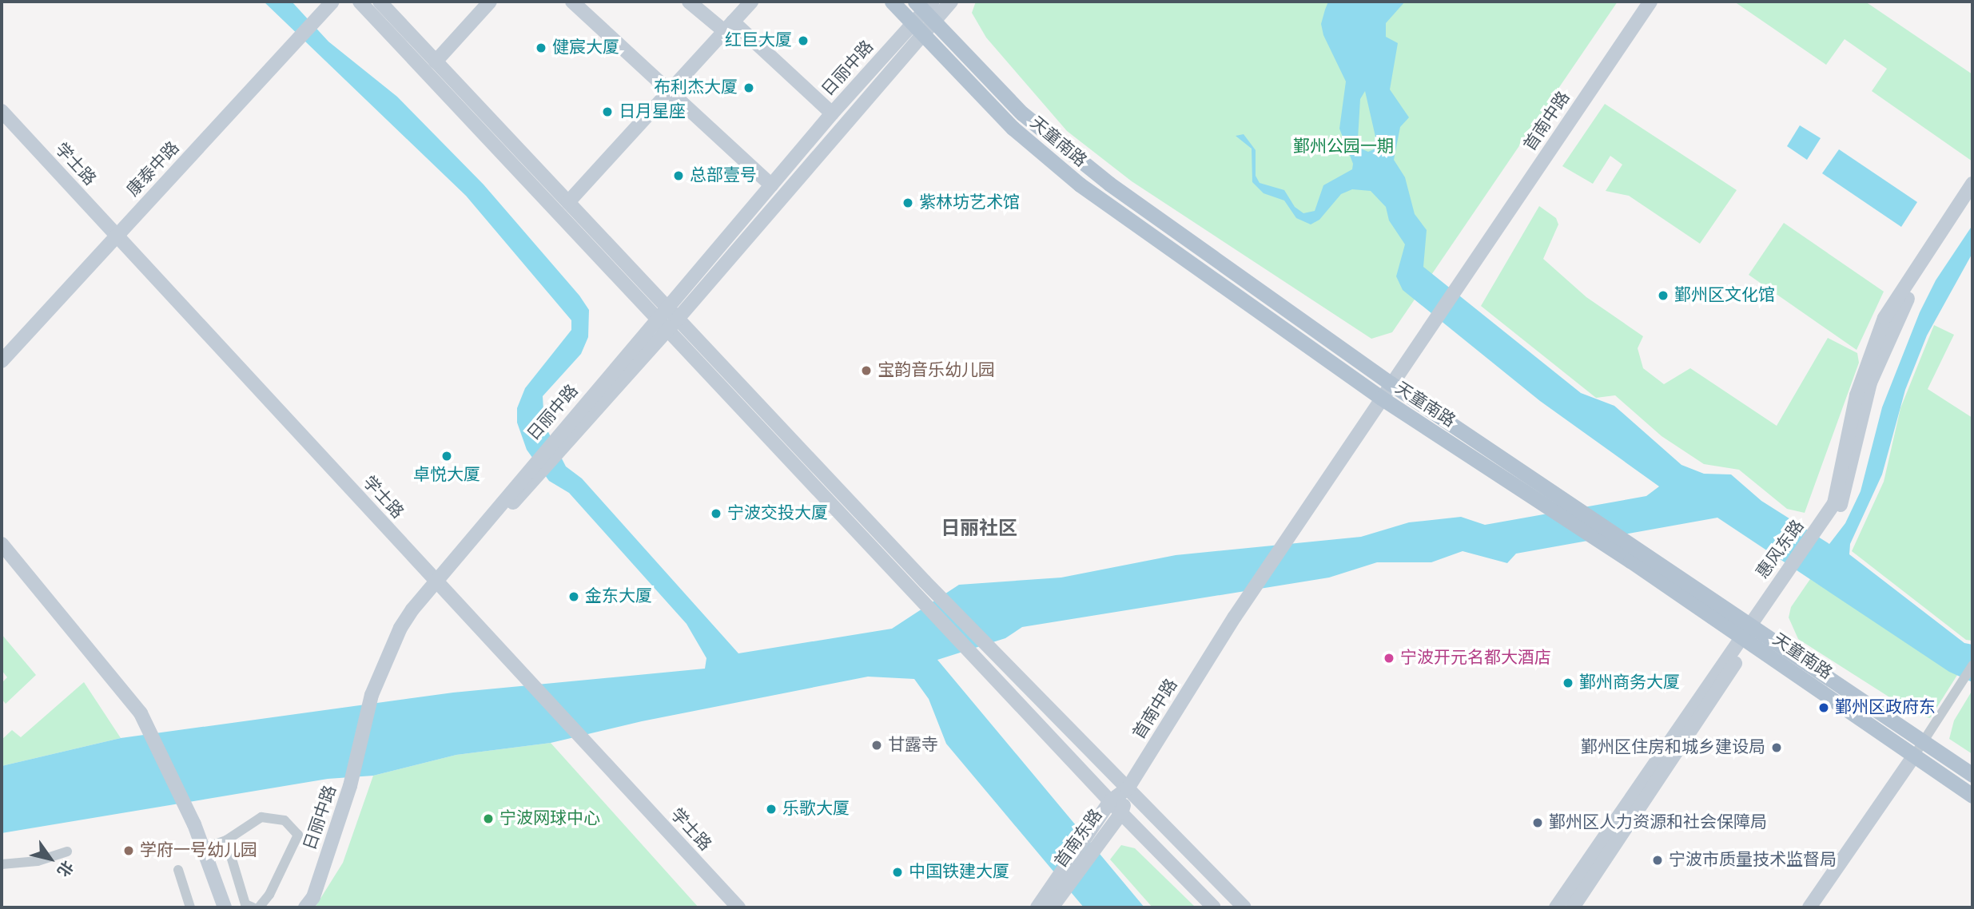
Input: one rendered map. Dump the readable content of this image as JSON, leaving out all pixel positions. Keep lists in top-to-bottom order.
{
  "streets": {
    "main road": [
      "日丽中路",
      "首南中路",
      "天童南路",
      "学士路",
      "康泰中路",
      "惠风东路",
      "首南东路"
    ]
  },
  "crossings": [
    ["日丽中路", "天童南路"],
    ["日丽中路", "学士路"],
    ["首南中路", "天童南路"],
    ["首南中路", "首南东路"],
    ["天童南路", "惠风东路"],
    ["学士路", "康泰中路"]
  ],
  "districts": ["日丽社区"],
  "parks": ["鄞州公园一期"],
  "places": [
    "红巨大厦",
    "健宸大厦",
    "布利杰大厦",
    "日月星座",
    "总部壹号",
    "紫林坊艺术馆",
    "鄞州区文化馆",
    "宝韵音乐幼儿园",
    "卓悦大厦",
    "宁波交投大厦",
    "金东大厦",
    "宁波开元名都大酒店",
    "鄞州商务大厦",
    "鄞州区政府东",
    "甘露寺",
    "鄞州区住房和城乡建设局",
    "乐歌大厦",
    "宁波网球中心",
    "鄞州区人力资源和社会保障局",
    "学府一号幼儿园",
    "宁波市质量技术监督局",
    "中国铁建大厦"
  ],
  "north": "bottom right"
}
